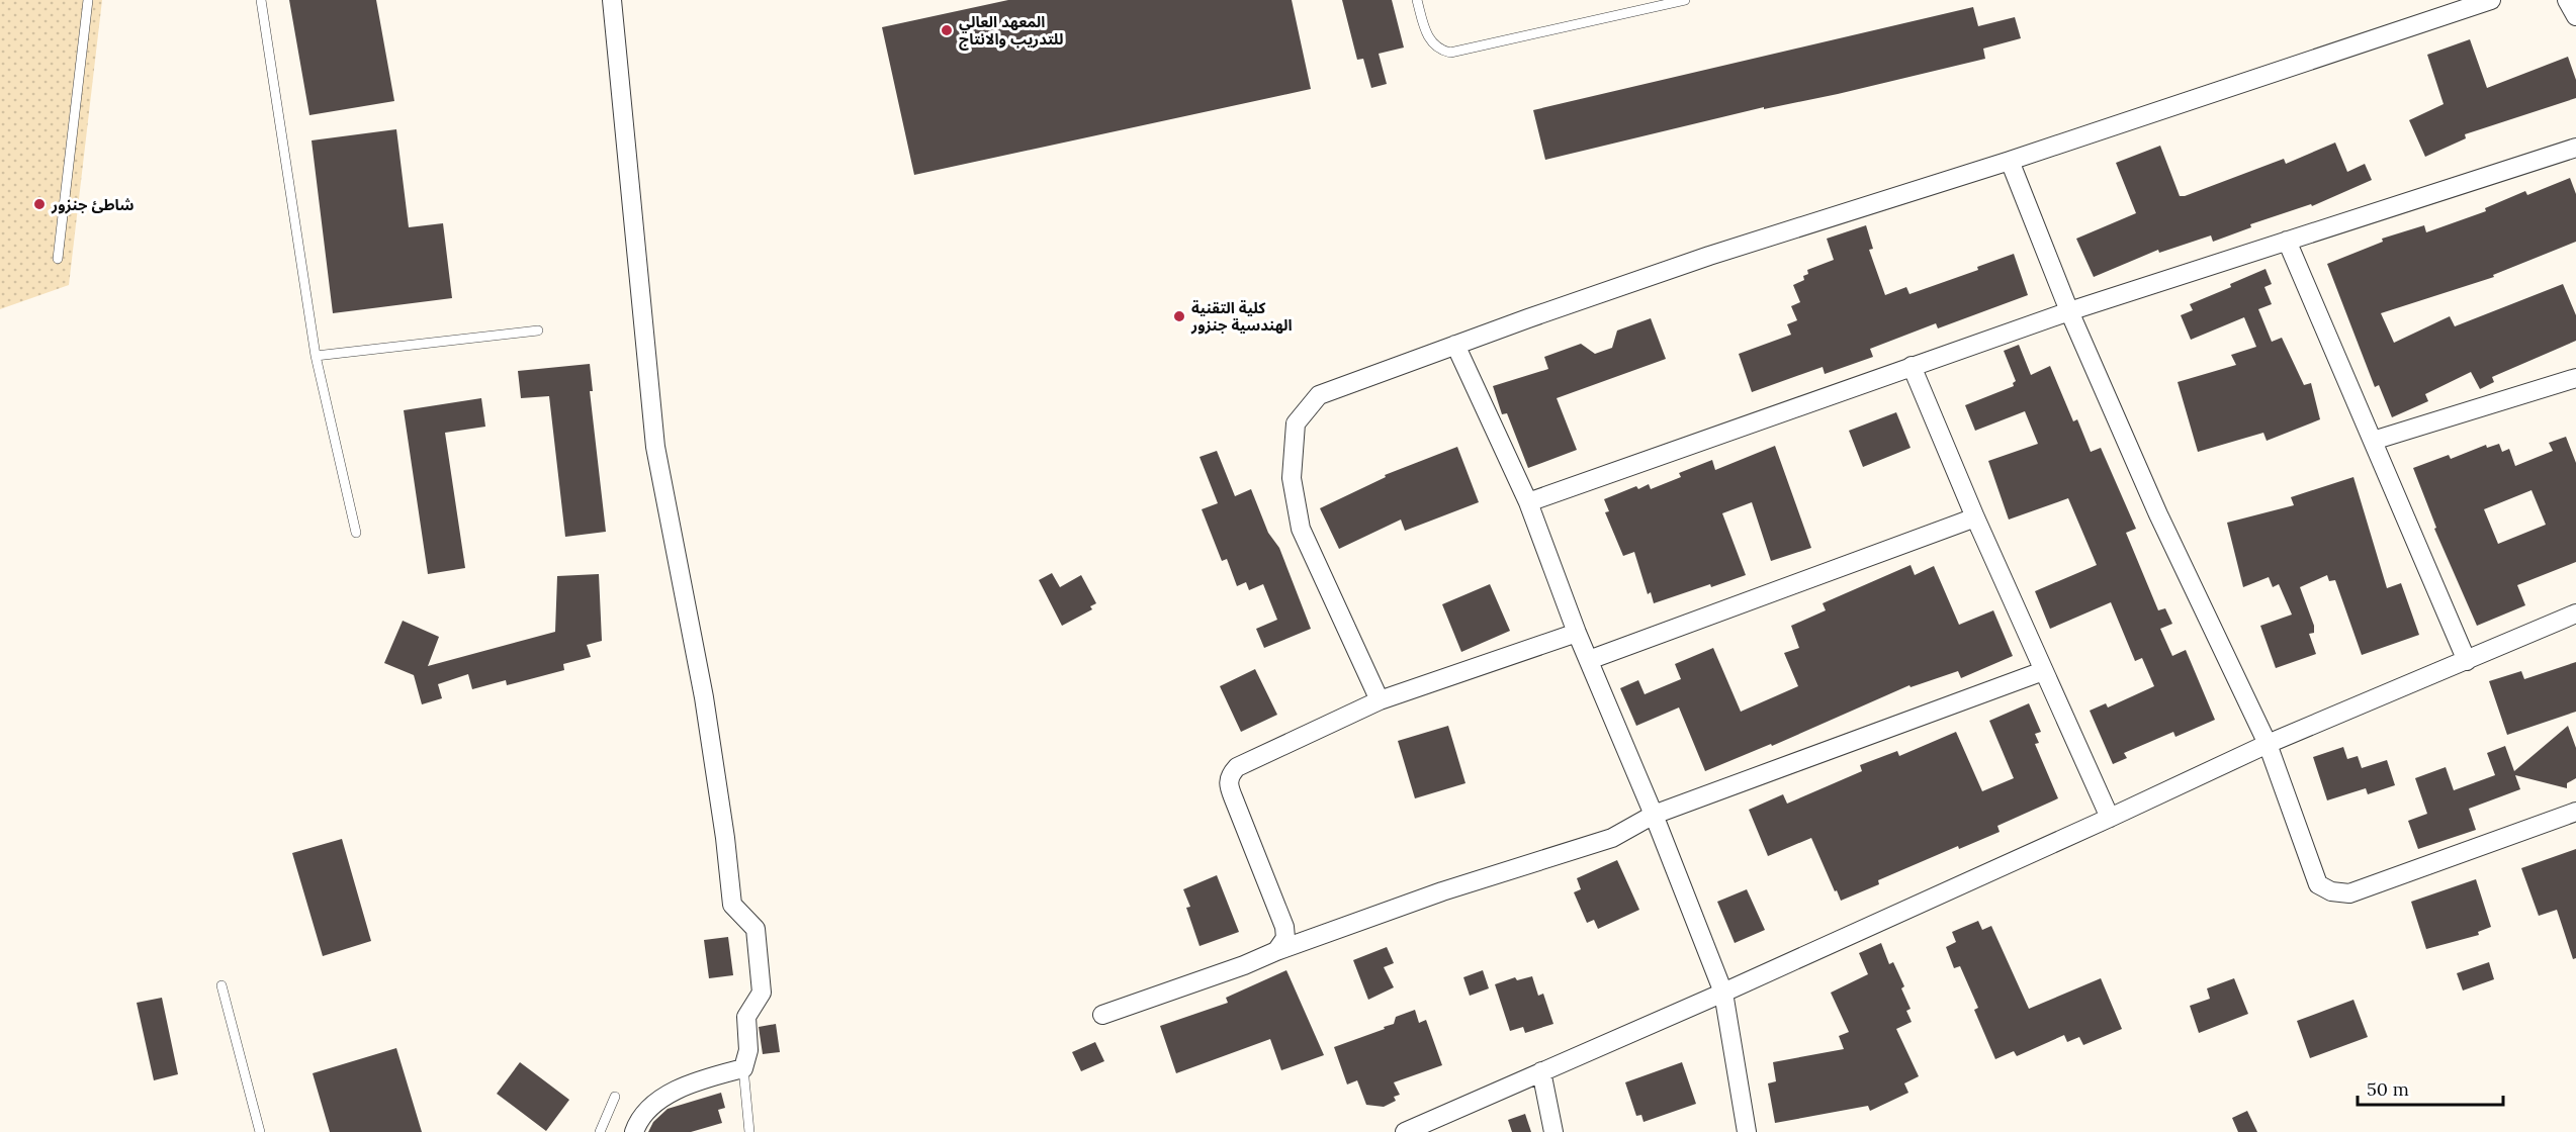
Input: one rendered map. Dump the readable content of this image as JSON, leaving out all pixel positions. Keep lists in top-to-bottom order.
{
  "places": ["المعهد العالي للتدريب والانتاج", "شاطئ جنزور", "كلية التقنية الهندسية جنزور"],
  "scale_bar": "50 m"
}
